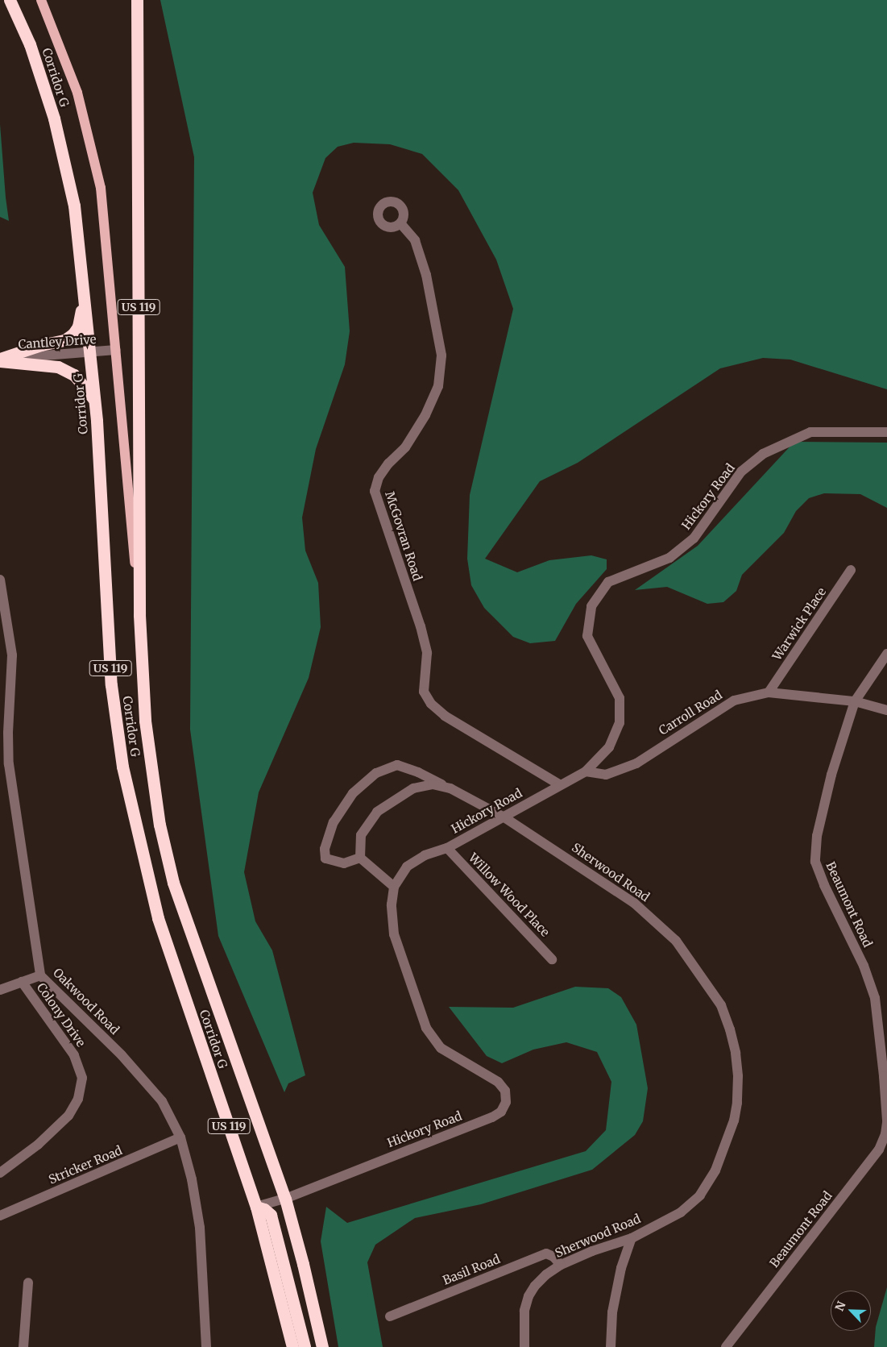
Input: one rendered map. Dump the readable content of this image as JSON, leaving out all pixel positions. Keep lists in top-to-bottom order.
{
  "streets": {
    "highway": ["Corridor G", "US 119"],
    "street": [
      "Cantley Drive",
      "Hickory Road",
      "McGovran Road",
      "Warwick Place",
      "Carroll Road",
      "Sherwood Road",
      "Willow Wood Place",
      "Beaumont Road",
      "Oakwood Road",
      "Colony Drive",
      "Stricker Road",
      "Basil Road"
    ]
  },
  "crossings": [
    ["Corridor G", "US 119"],
    ["Corridor G", "Cantley Drive"],
    ["Corridor G", "Hickory Road"],
    ["Hickory Road", "McGovran Road"],
    ["Hickory Road", "Carroll Road"],
    ["Hickory Road", "Sherwood Road"],
    ["Hickory Road", "Willow Wood Place"],
    ["Warwick Place", "Carroll Road"],
    ["Carroll Road", "Beaumont Road"],
    ["Sherwood Road", "Basil Road"],
    ["Oakwood Road", "Stricker Road"]
  ],
  "north": "top left"
}
